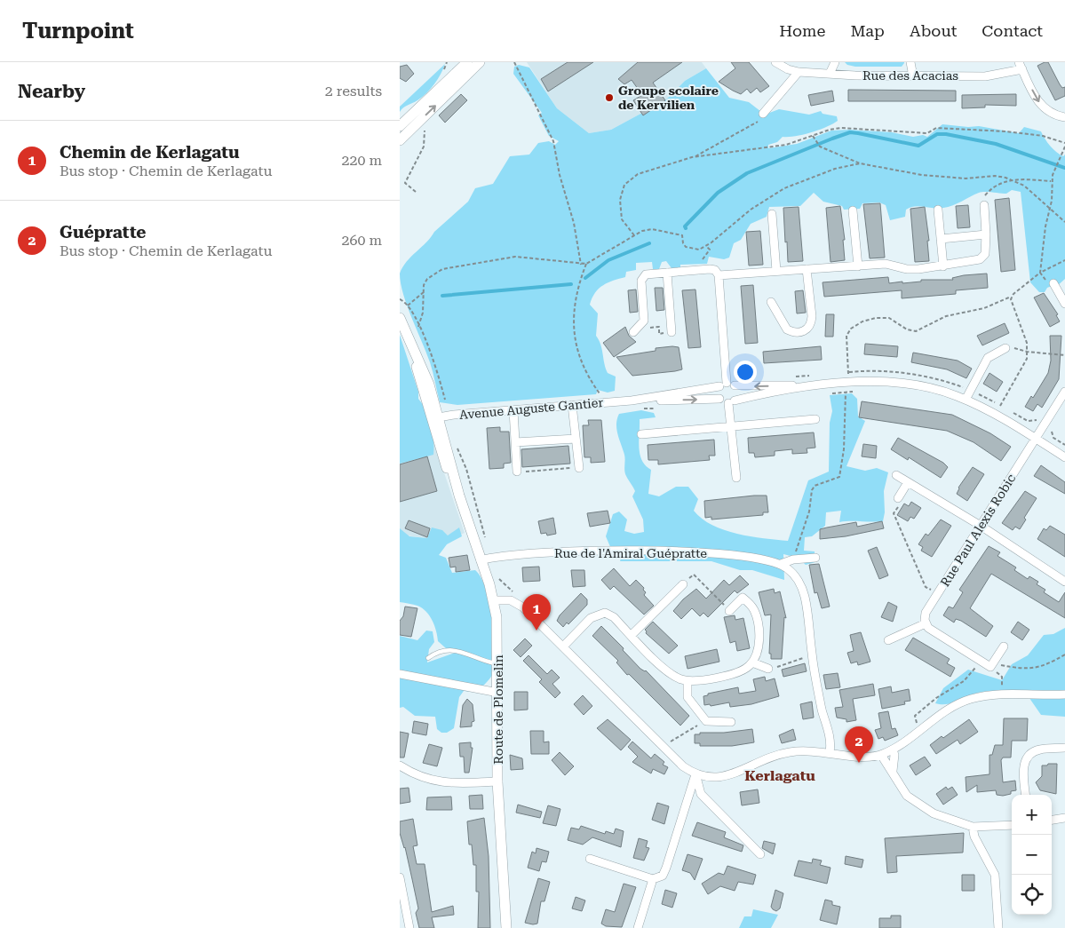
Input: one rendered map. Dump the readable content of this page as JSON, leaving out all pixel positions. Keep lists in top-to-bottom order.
{
  "streets": {
    "street": [
      "Rue des Acacias",
      "Avenue Auguste Gantier",
      "Rue Paul Alexis Robic",
      "Rue de l'Amiral Guépratte",
      "Route de Plomelin"
    ]
  },
  "crossings": [
    ["Avenue Auguste Gantier", "Rue Paul Alexis Robic"],
    ["Avenue Auguste Gantier", "Route de Plomelin"],
    ["Rue de l'Amiral Guépratte", "Route de Plomelin"]
  ],
  "districts": ["Kerlagatu"],
  "places": ["Groupe scolaire de Kervilien"],
  "page": {
    "header": "Turnpoint",
    "nav": [
      "Home",
      "Map",
      "About",
      "Contact"
    ],
    "heading": ["Nearby", "2 results"],
    "list": [
      {
        "mark": "1",
        "name": "Chemin de Kerlagatu",
        "note": "Bus stop · Chemin de Kerlagatu",
        "value": "220 m"
      },
      {
        "mark": "2",
        "name": "Guépratte",
        "note": "Bus stop · Chemin de Kerlagatu",
        "value": "260 m"
      }
    ],
    "pins": ["1", "2"],
    "map_buttons": ["+", "−"]
  }
}
